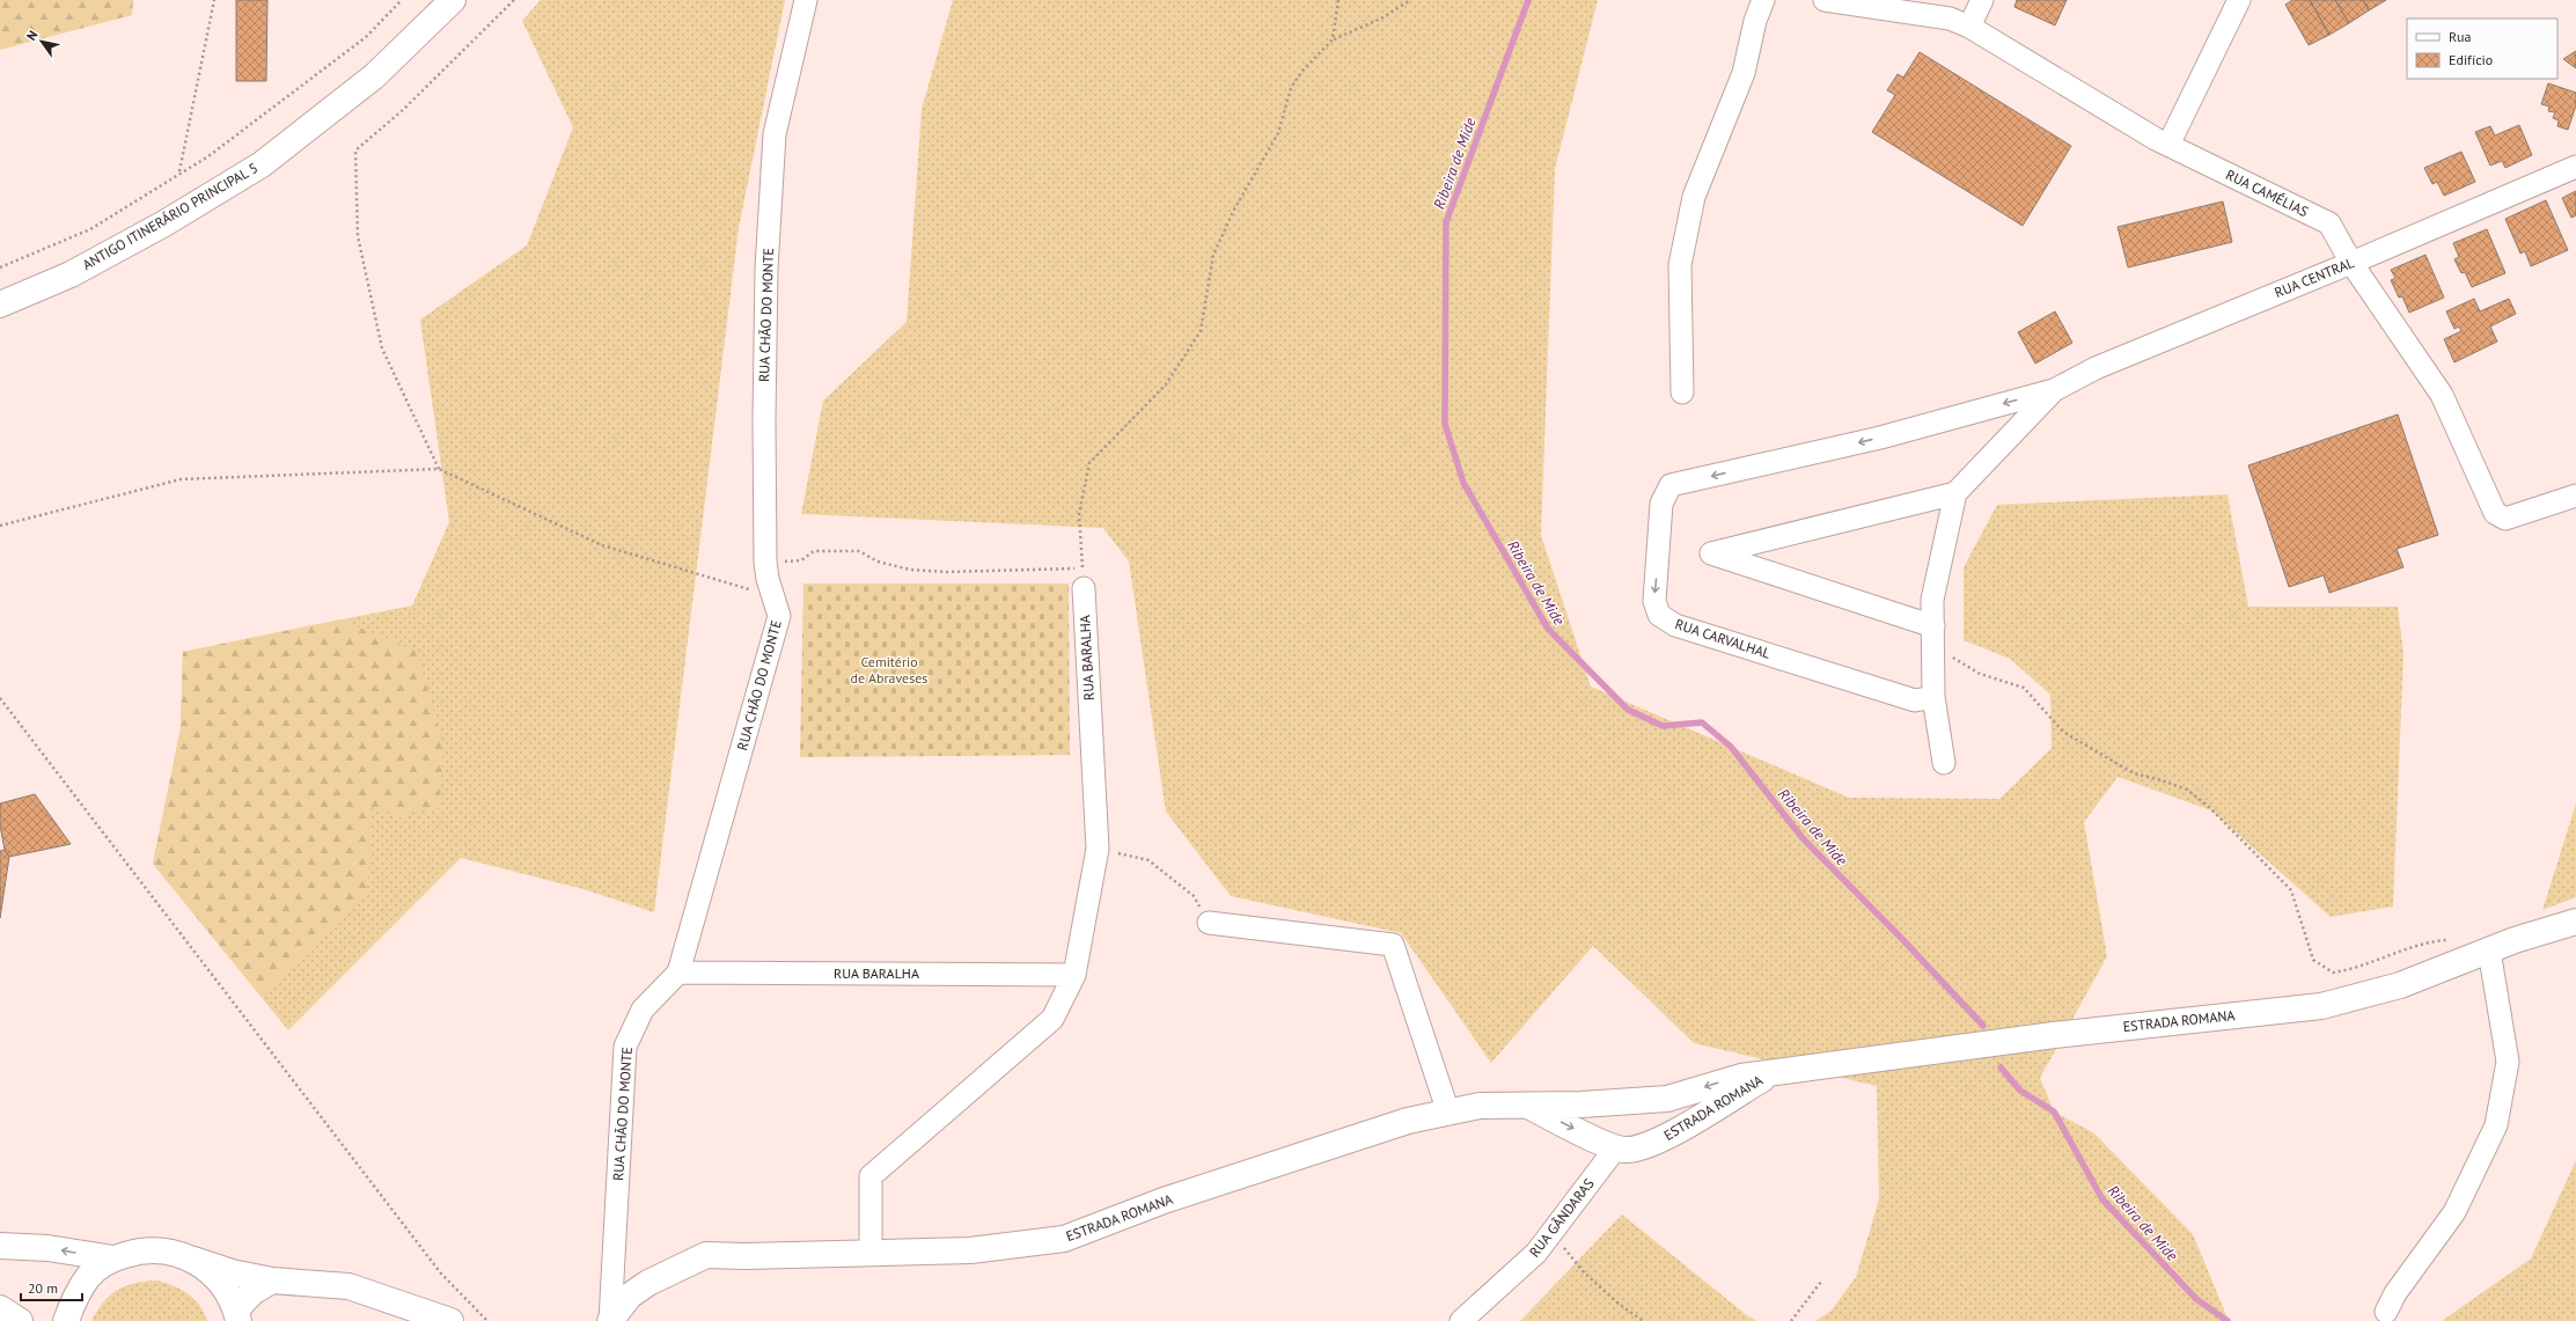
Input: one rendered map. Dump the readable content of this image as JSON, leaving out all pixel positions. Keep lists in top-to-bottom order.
{
  "streets": {
    "main road": ["ANTIGO ITINERÁRIO PRINCIPAL 5", "ESTRADA ROMANA"],
    "street": [
      "RUA CAMÉLIAS",
      "RUA CENTRAL",
      "RUA CHÃO DO MONTE",
      "RUA CARVALHAL",
      "RUA BARALHA",
      "RUA GÂNDARAS"
    ]
  },
  "crossings": [
    ["RUA CAMÉLIAS", "RUA CENTRAL"],
    ["RUA CENTRAL", "RUA CARVALHAL"],
    ["RUA CHÃO DO MONTE", "RUA BARALHA"],
    ["RUA CHÃO DO MONTE", "ESTRADA ROMANA"],
    ["RUA BARALHA", "ESTRADA ROMANA"],
    ["ESTRADA ROMANA", "RUA GÂNDARAS"]
  ],
  "water": ["Ribeira de Mide"],
  "parks": ["Cemitério de Abraveses"],
  "legend": ["Rua", "Edifício"],
  "scale_bar": "20 m",
  "north": "top left"
}
